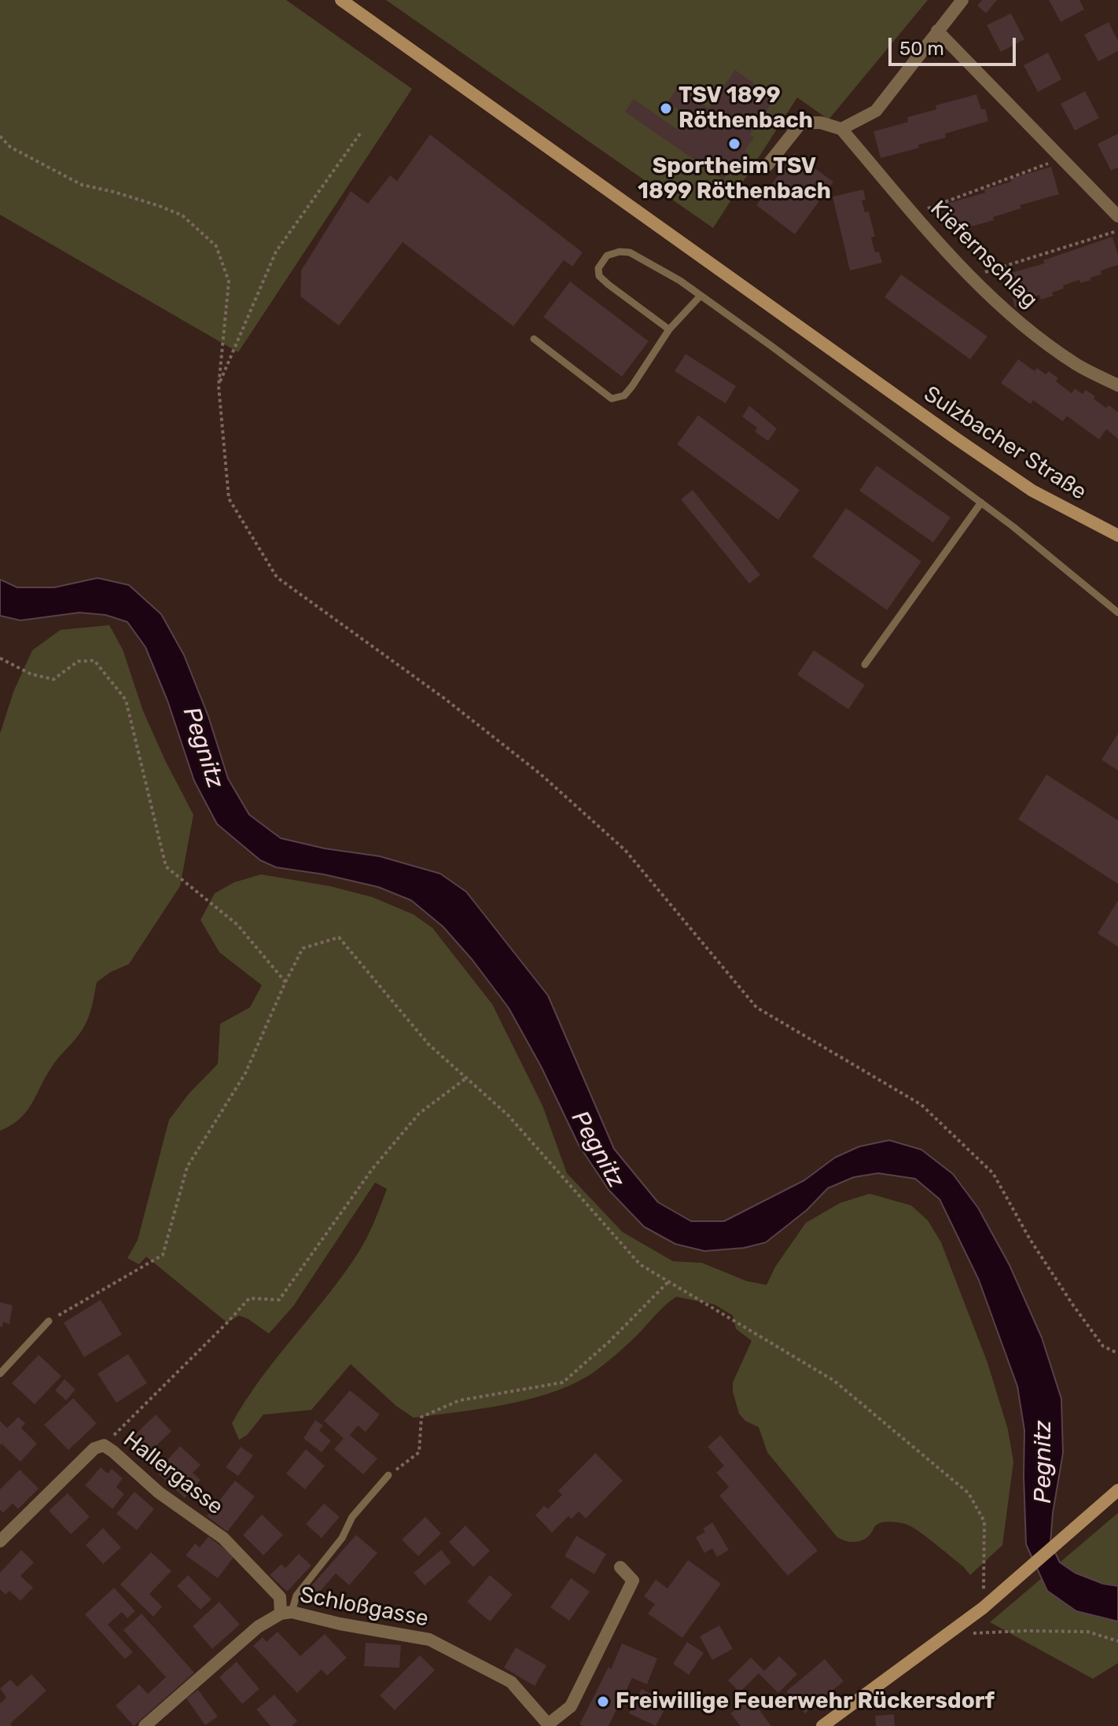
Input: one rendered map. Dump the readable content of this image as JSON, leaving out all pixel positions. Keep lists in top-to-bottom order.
{
  "streets": {
    "main road": ["Sulzbacher Straße"],
    "street": ["Kiefernschlag", "Hallergasse", "Schloßgasse"]
  },
  "crossings": [
    ["Hallergasse", "Schloßgasse"]
  ],
  "water": ["Pegnitz"],
  "places": ["TSV 1899 Röthenbach", "Sportheim TSV 1899 Röthenbach", "Freiwillige Feuerwehr Rückersdorf"],
  "scale_bar": "50 m"
}
